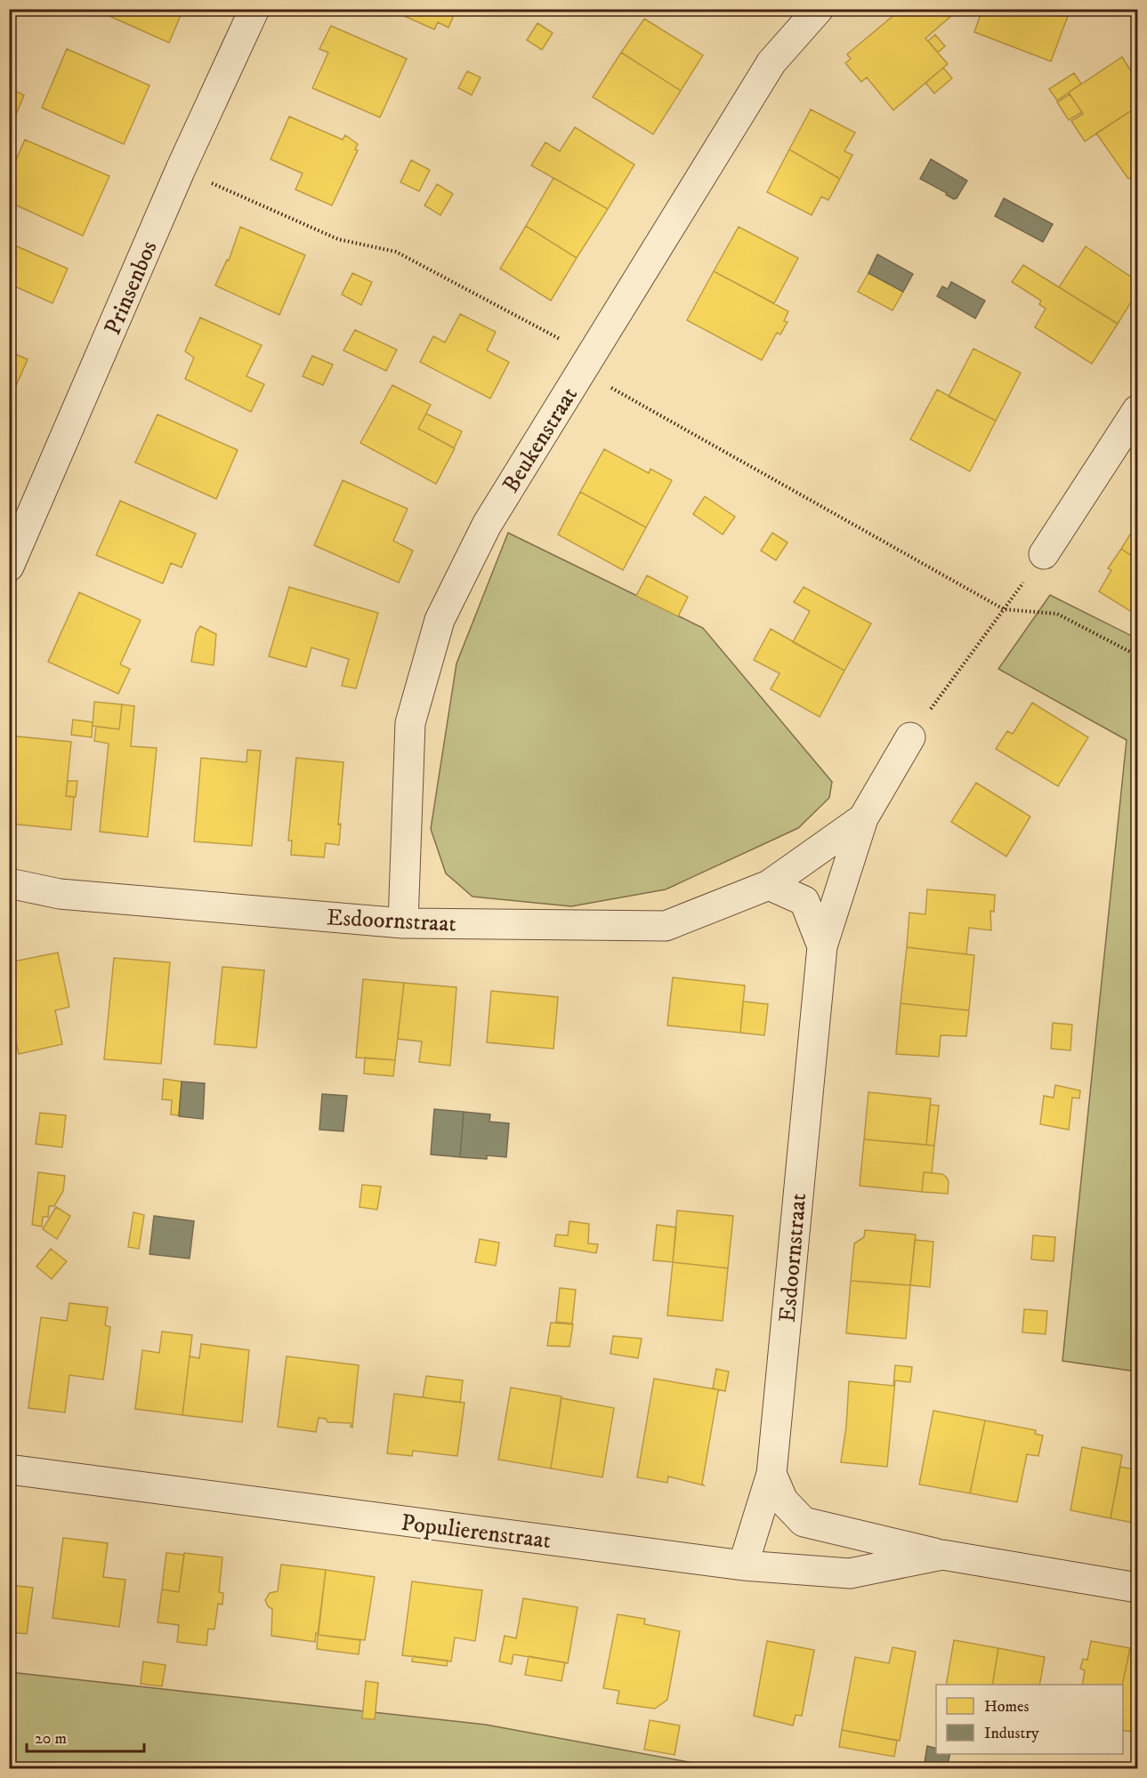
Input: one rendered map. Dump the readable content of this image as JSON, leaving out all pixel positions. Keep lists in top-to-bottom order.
{
  "streets": {
    "street": [
      "Prinsenbos",
      "Beukenstraat",
      "Esdoornstraat",
      "Populierenstraat"
    ]
  },
  "crossings": [
    ["Beukenstraat", "Esdoornstraat"],
    ["Esdoornstraat", "Populierenstraat"]
  ],
  "legend": ["Homes", "Industry"],
  "scale_bar": "20 m"
}
